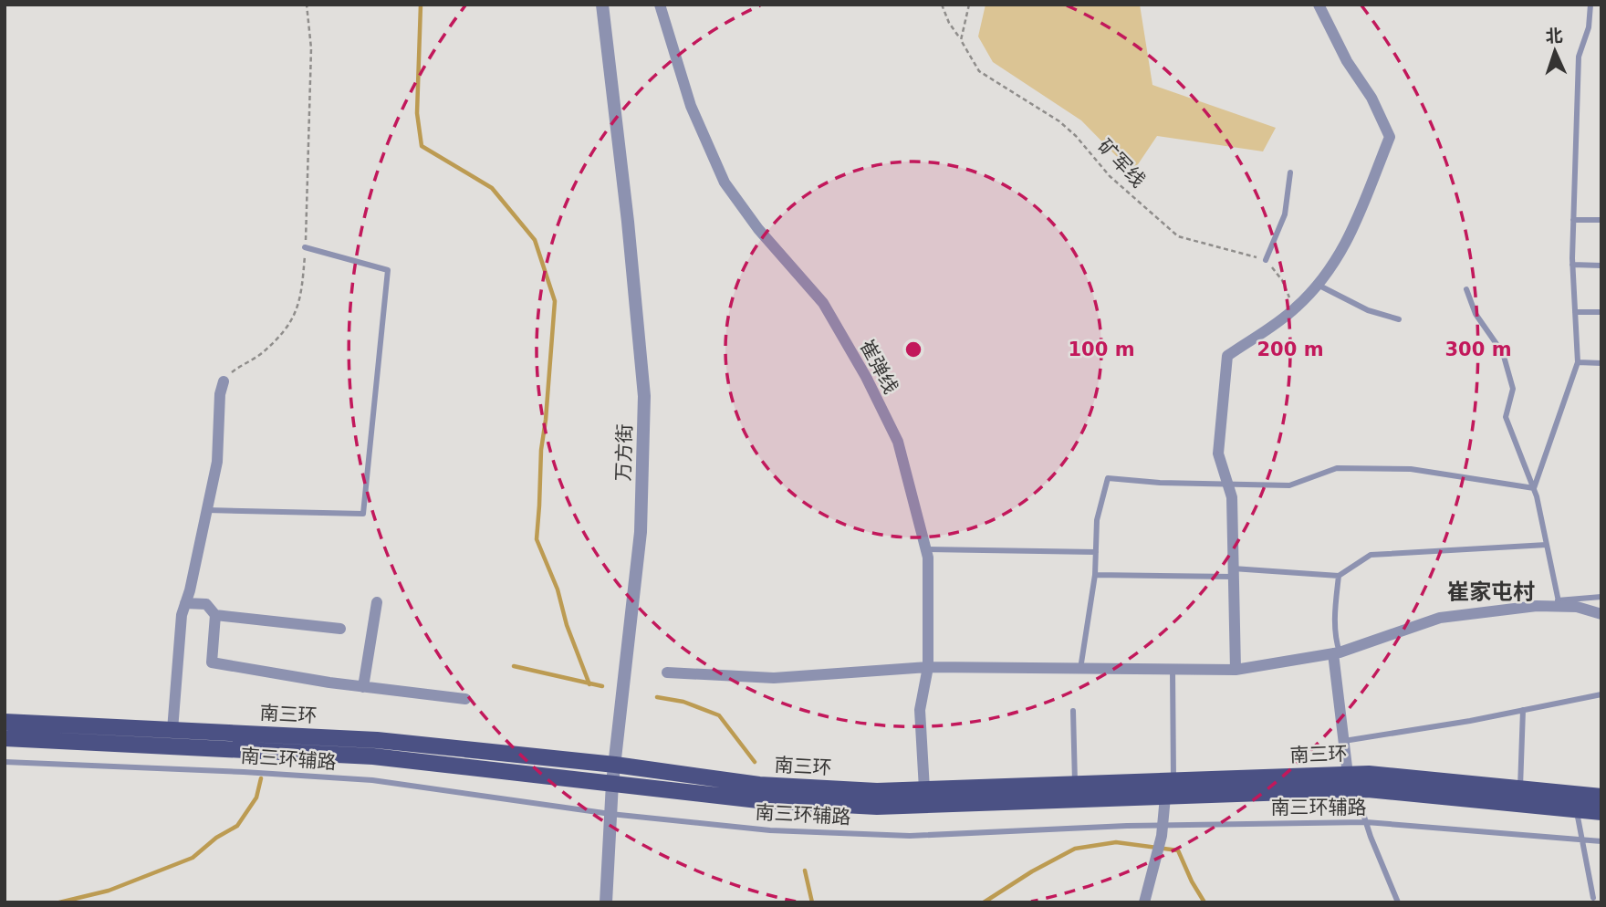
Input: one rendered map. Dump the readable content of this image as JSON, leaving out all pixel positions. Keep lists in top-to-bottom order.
{
  "streets": {
    "main road": ["南三环"],
    "street": ["崔弹线", "万方街"],
    "lane": ["南三环辅路"],
    "path": ["矿军线"]
  },
  "crossings": [
    ["崔弹线", "南三环"],
    ["万方街", "南三环"],
    ["万方街", "南三环辅路"]
  ],
  "districts": ["崔家屯村"],
  "north": "top",
  "rings": ["100 m", "200 m", "300 m"]
}
